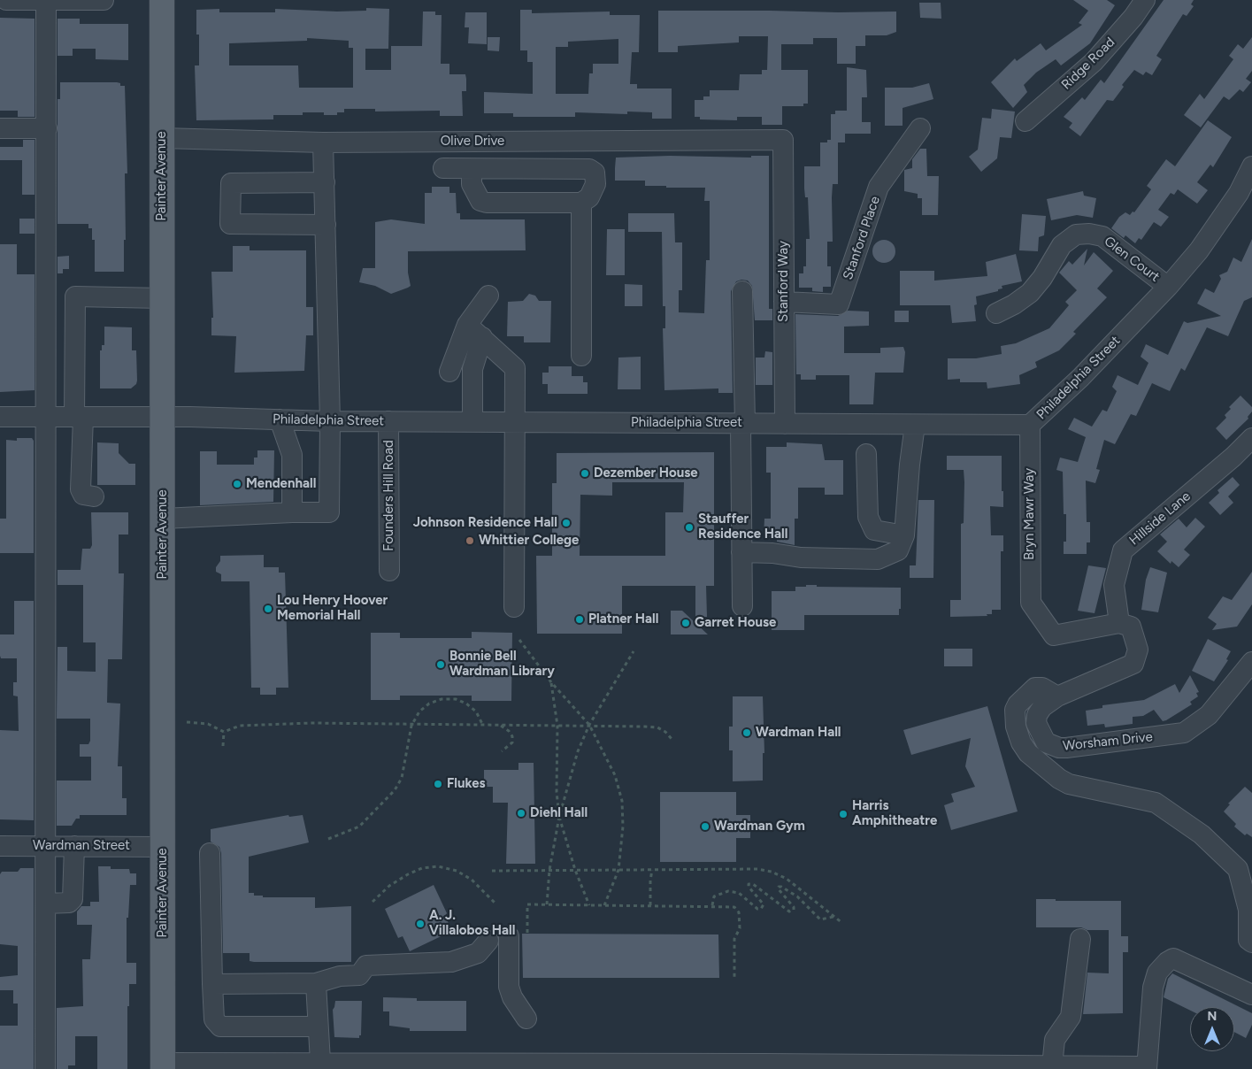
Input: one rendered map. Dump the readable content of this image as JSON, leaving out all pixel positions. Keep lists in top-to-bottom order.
{
  "streets": {
    "main road": ["Painter Avenue"],
    "street": [
      "Ridge Road",
      "Olive Drive",
      "Stanford Place",
      "Glen Court",
      "Stanford Way",
      "Philadelphia Street",
      "Founders Hill Road",
      "Bryn Mawr Way",
      "Hillside Lane",
      "Worsham Drive",
      "Wardman Street"
    ]
  },
  "crossings": [
    ["Olive Drive", "Painter Avenue"],
    ["Olive Drive", "Stanford Way"],
    ["Painter Avenue", "Philadelphia Street"],
    ["Painter Avenue", "Wardman Street"],
    ["Stanford Place", "Stanford Way"],
    ["Glen Court", "Philadelphia Street"],
    ["Stanford Way", "Philadelphia Street"],
    ["Philadelphia Street", "Founders Hill Road"],
    ["Philadelphia Street", "Bryn Mawr Way"],
    ["Bryn Mawr Way", "Hillside Lane"],
    ["Bryn Mawr Way", "Worsham Drive"],
    ["Hillside Lane", "Worsham Drive"]
  ],
  "places": [
    "Dezember House",
    "Mendenhall",
    "Johnson Residence Hall",
    "Stauffer Residence Hall",
    "Whittier College",
    "Lou Henry Hoover Memorial Hall",
    "Platner Hall",
    "Garret House",
    "Bonnie Bell Wardman Library",
    "Wardman Hall",
    "Flukes",
    "Diehl Hall",
    "Harris Amphitheatre",
    "Wardman Gym",
    "A. J. Villalobos Hall"
  ],
  "north": "top"
}
